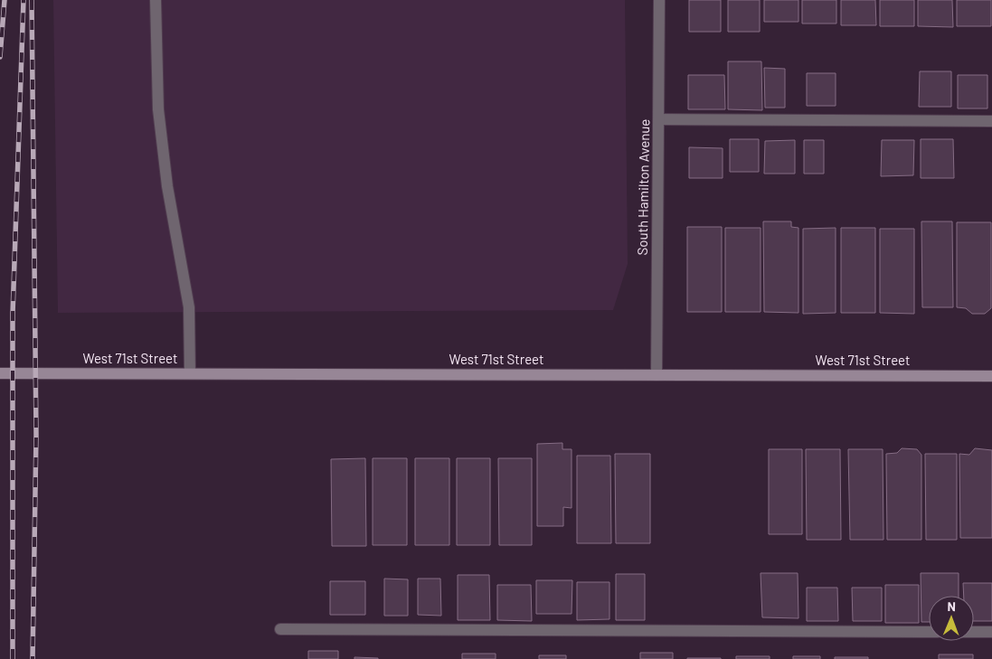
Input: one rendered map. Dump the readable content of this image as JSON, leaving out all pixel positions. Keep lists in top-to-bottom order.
{
  "streets": {
    "main road": ["West 71st Street"],
    "street": ["South Hamilton Avenue"]
  },
  "crossings": [
    ["South Hamilton Avenue", "West 71st Street"]
  ],
  "north": "top"
}
